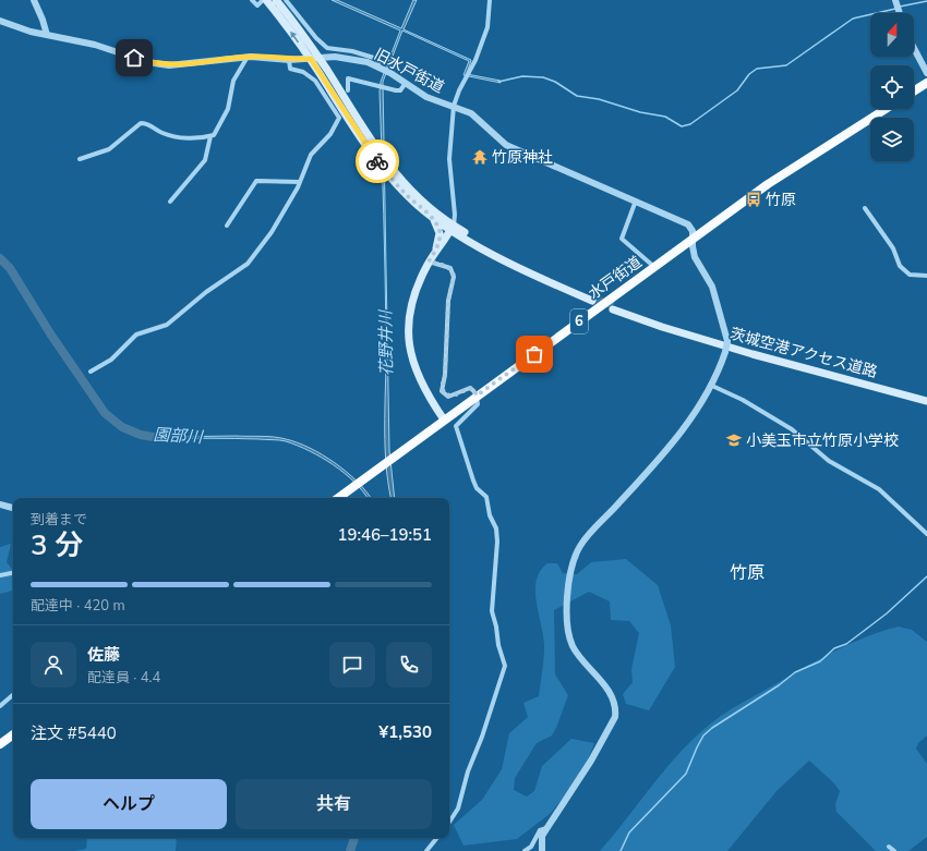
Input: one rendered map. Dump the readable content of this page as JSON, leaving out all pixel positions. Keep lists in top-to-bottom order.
{
  "streets": {
    "highway": ["水戸街道", "6"],
    "main road": ["茨城空港アクセス道路"],
    "street": ["旧水戸街道"]
  },
  "crossings": [
    ["旧水戸街道", "水戸街道"]
  ],
  "districts": ["竹原"],
  "water": ["花野井川", "園部川"],
  "places": {
    "temple": ["竹原神社"],
    "bus stop": ["竹原"],
    "school or university": ["小美玉市立竹原小学校"]
  },
  "north": "top",
  "page": {
    "heading": ["3 分", "到着まで", "19:46–19:51"],
    "panel": [
      "佐藤",
      "配達員 · 4.4",
      "注文 #5440",
      "¥1,530"
    ],
    "bar": "配達中 · 420 m",
    "buttons": ["ヘルプ", "共有"]
  }
}
